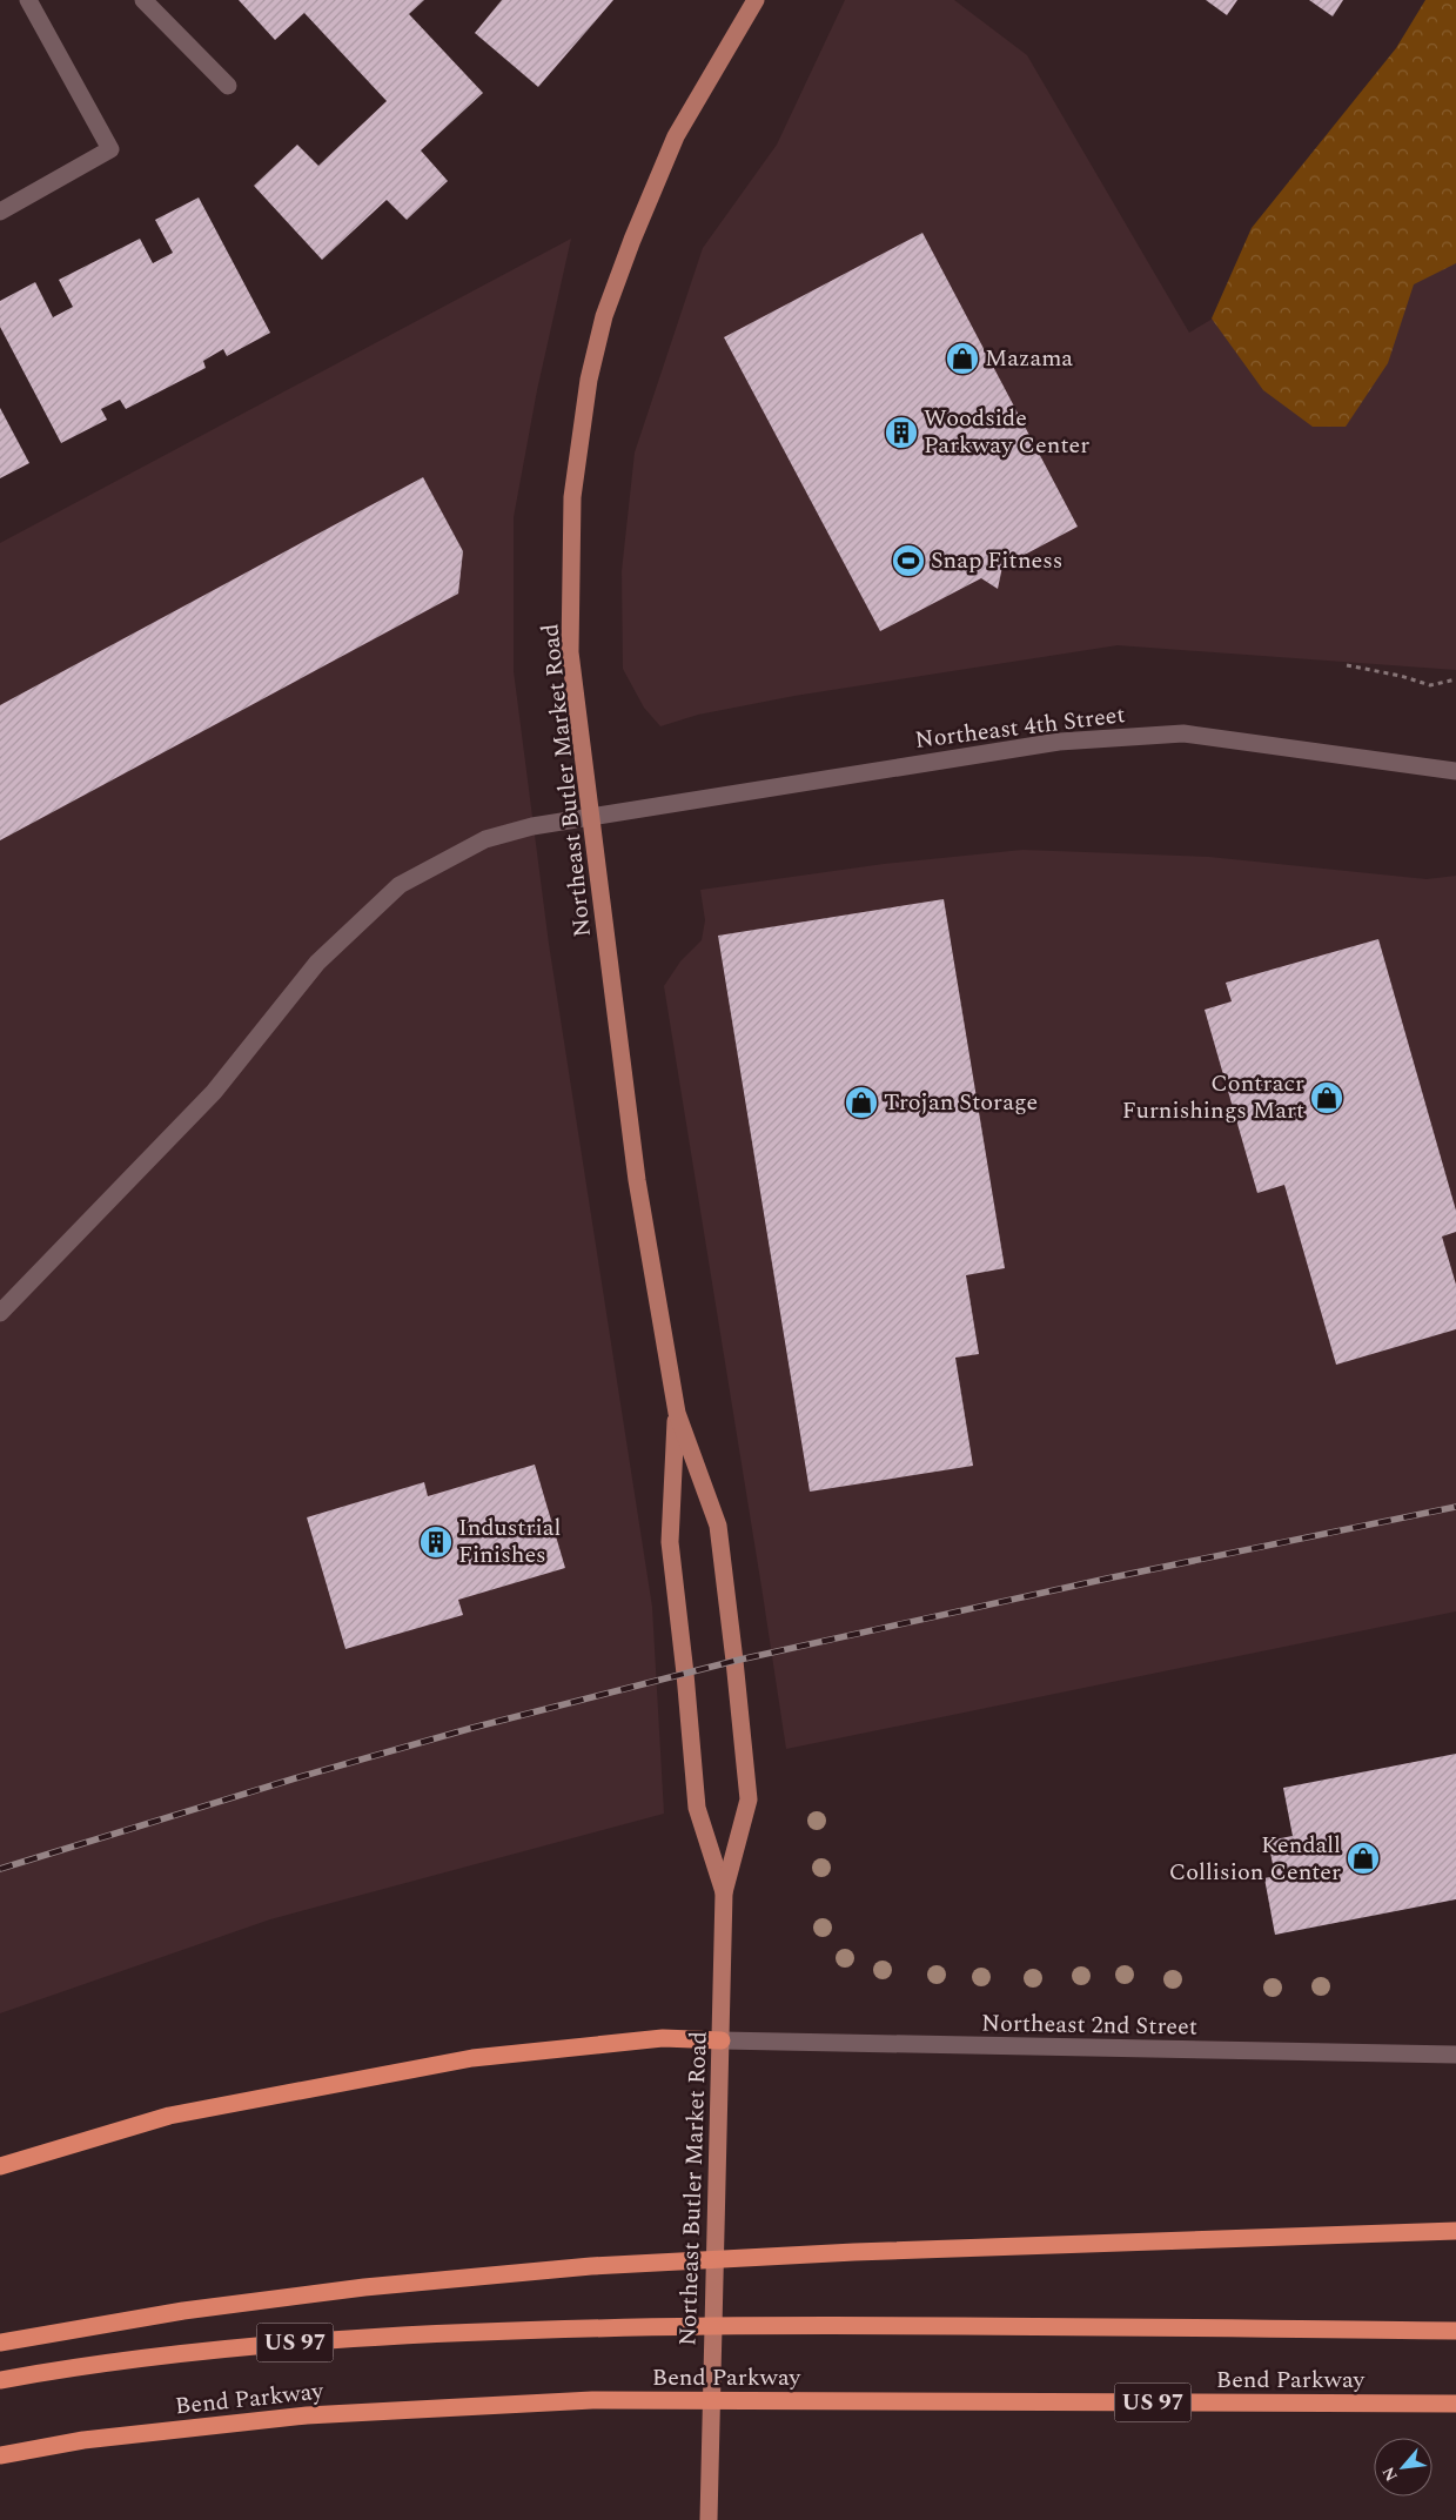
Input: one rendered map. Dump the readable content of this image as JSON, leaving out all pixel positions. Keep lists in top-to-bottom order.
{
  "streets": {
    "highway": ["US 97", "Bend Parkway"],
    "main road": ["Northeast Butler Market Road"],
    "street": ["Northeast 4th Street", "Northeast 2nd Street"]
  },
  "crossings": [
    ["Northeast 4th Street", "Northeast Butler Market Road"],
    ["Northeast Butler Market Road", "Northeast 2nd Street"]
  ],
  "places": {
    "shop": [
      "Mazama",
      "Contracr Furnishings Mart",
      "Trojan Storage",
      "Kendall Collision Center"
    ],
    "building": ["Woodside Parkway Center", "Industrial Finishes"],
    "sports": ["Snap Fitness"]
  },
  "north": "bottom left"
}
